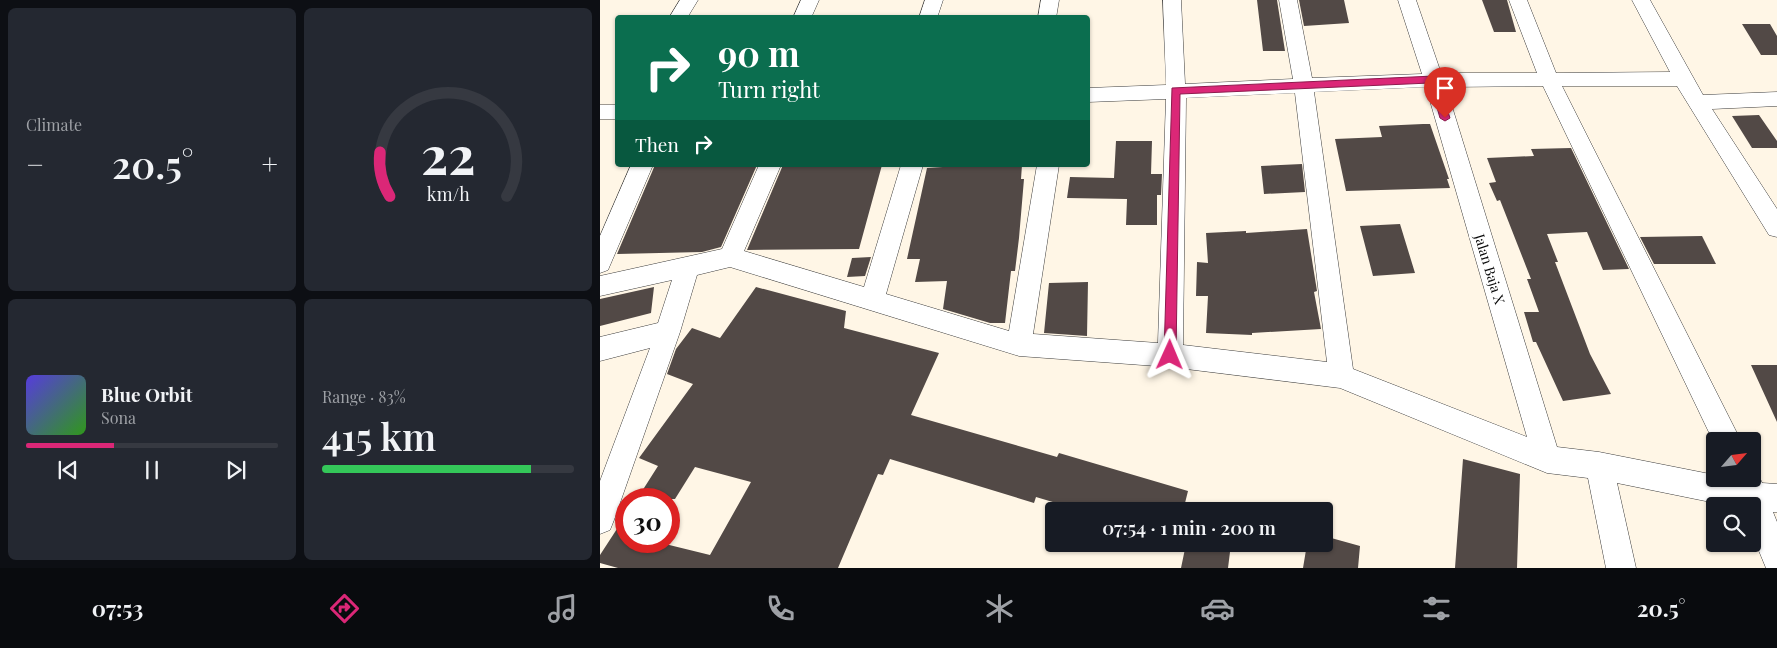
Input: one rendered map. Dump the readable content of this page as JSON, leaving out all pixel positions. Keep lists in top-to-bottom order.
{
  "streets": {
    "street": ["Jalan Baja X"]
  },
  "north": "top right",
  "page": {
    "tile": [
      "Climate",
      ["Range · 83%", "415 km"]
    ],
    "turn": ["90 m", "Turn right"],
    "then": "Then",
    "heat": ["−", "20.5°", "+"],
    "song": ["Blue Orbit", "Sona"],
    "limit": "30",
    "trip": "07:54 · 1 min · 200 m",
    "tabs": ["07:53", "20.5°"],
    "gauge": ["22", "km/h"]
  }
}
